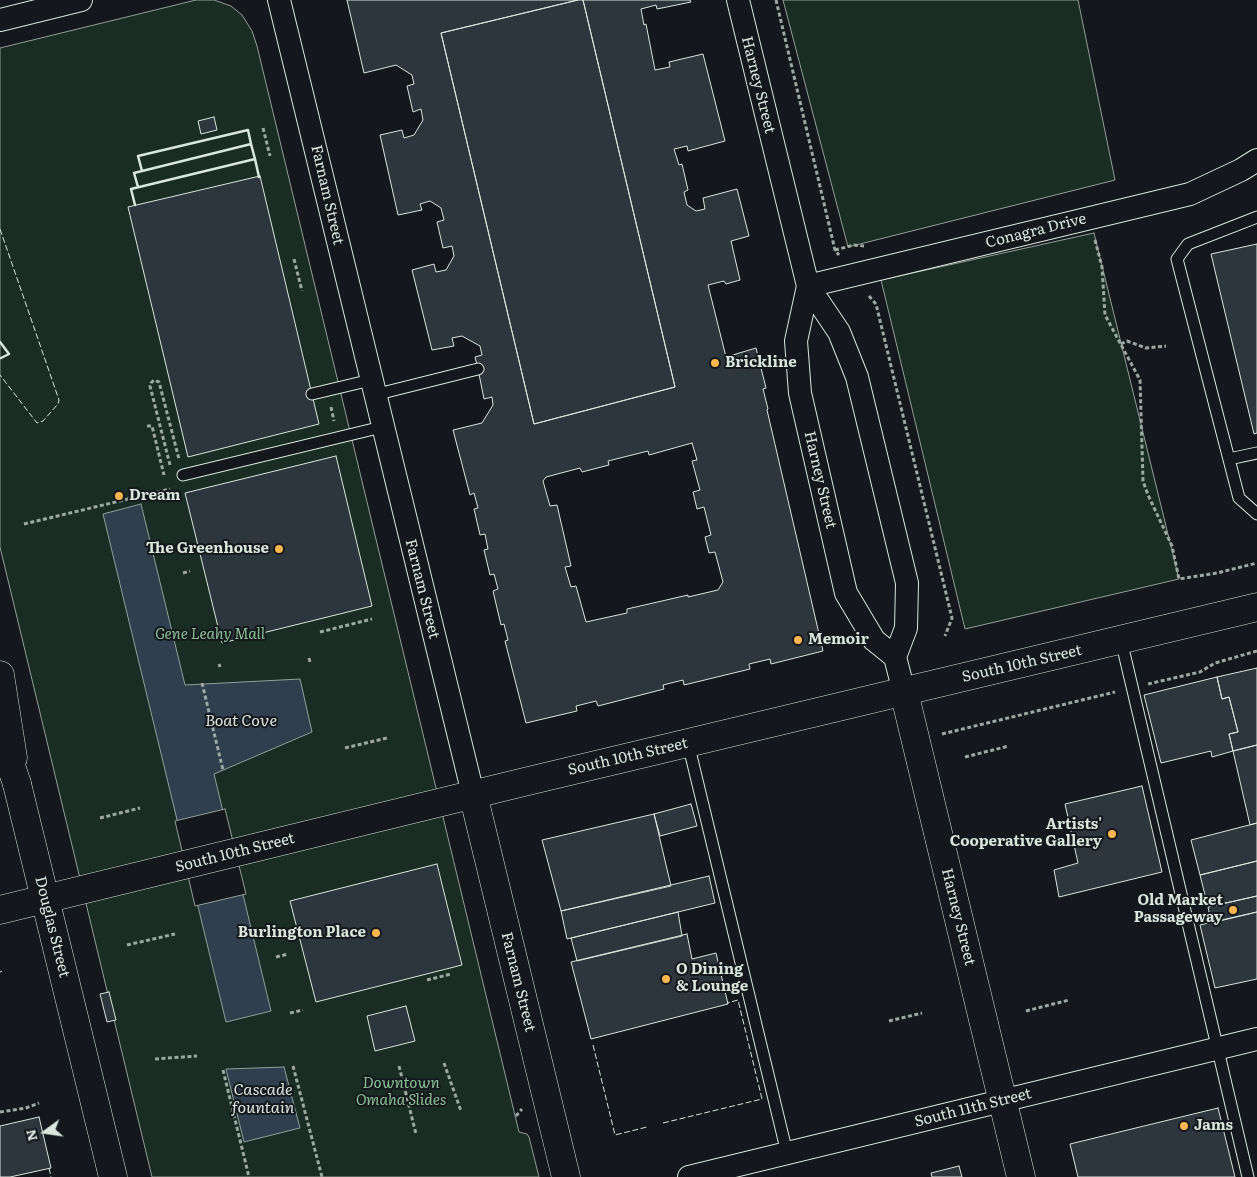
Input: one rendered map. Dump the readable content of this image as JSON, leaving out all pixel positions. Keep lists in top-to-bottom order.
{
  "streets": {
    "main road": [
      "Harney Street",
      "Farnam Street",
      "South 10th Street",
      "Douglas Street"
    ],
    "street": ["Conagra Drive", "South 11th Street"]
  },
  "crossings": [
    ["Harney Street", "Conagra Drive"],
    ["Harney Street", "South 10th Street"],
    ["Harney Street", "South 11th Street"],
    ["Farnam Street", "South 10th Street"],
    ["South 10th Street", "Douglas Street"]
  ],
  "water": ["Boat Cove", "Cascade fountain"],
  "parks": ["Gene Leahy Mall", "Downtown Omaha Slides"],
  "places": [
    "Brickline",
    "Dream",
    "The Greenhouse",
    "Memoir",
    "Artists' Cooperative Gallery",
    "Old Market Passageway",
    "Burlington Place",
    "O Dining & Lounge",
    "Jams"
  ],
  "north": "left"
}
